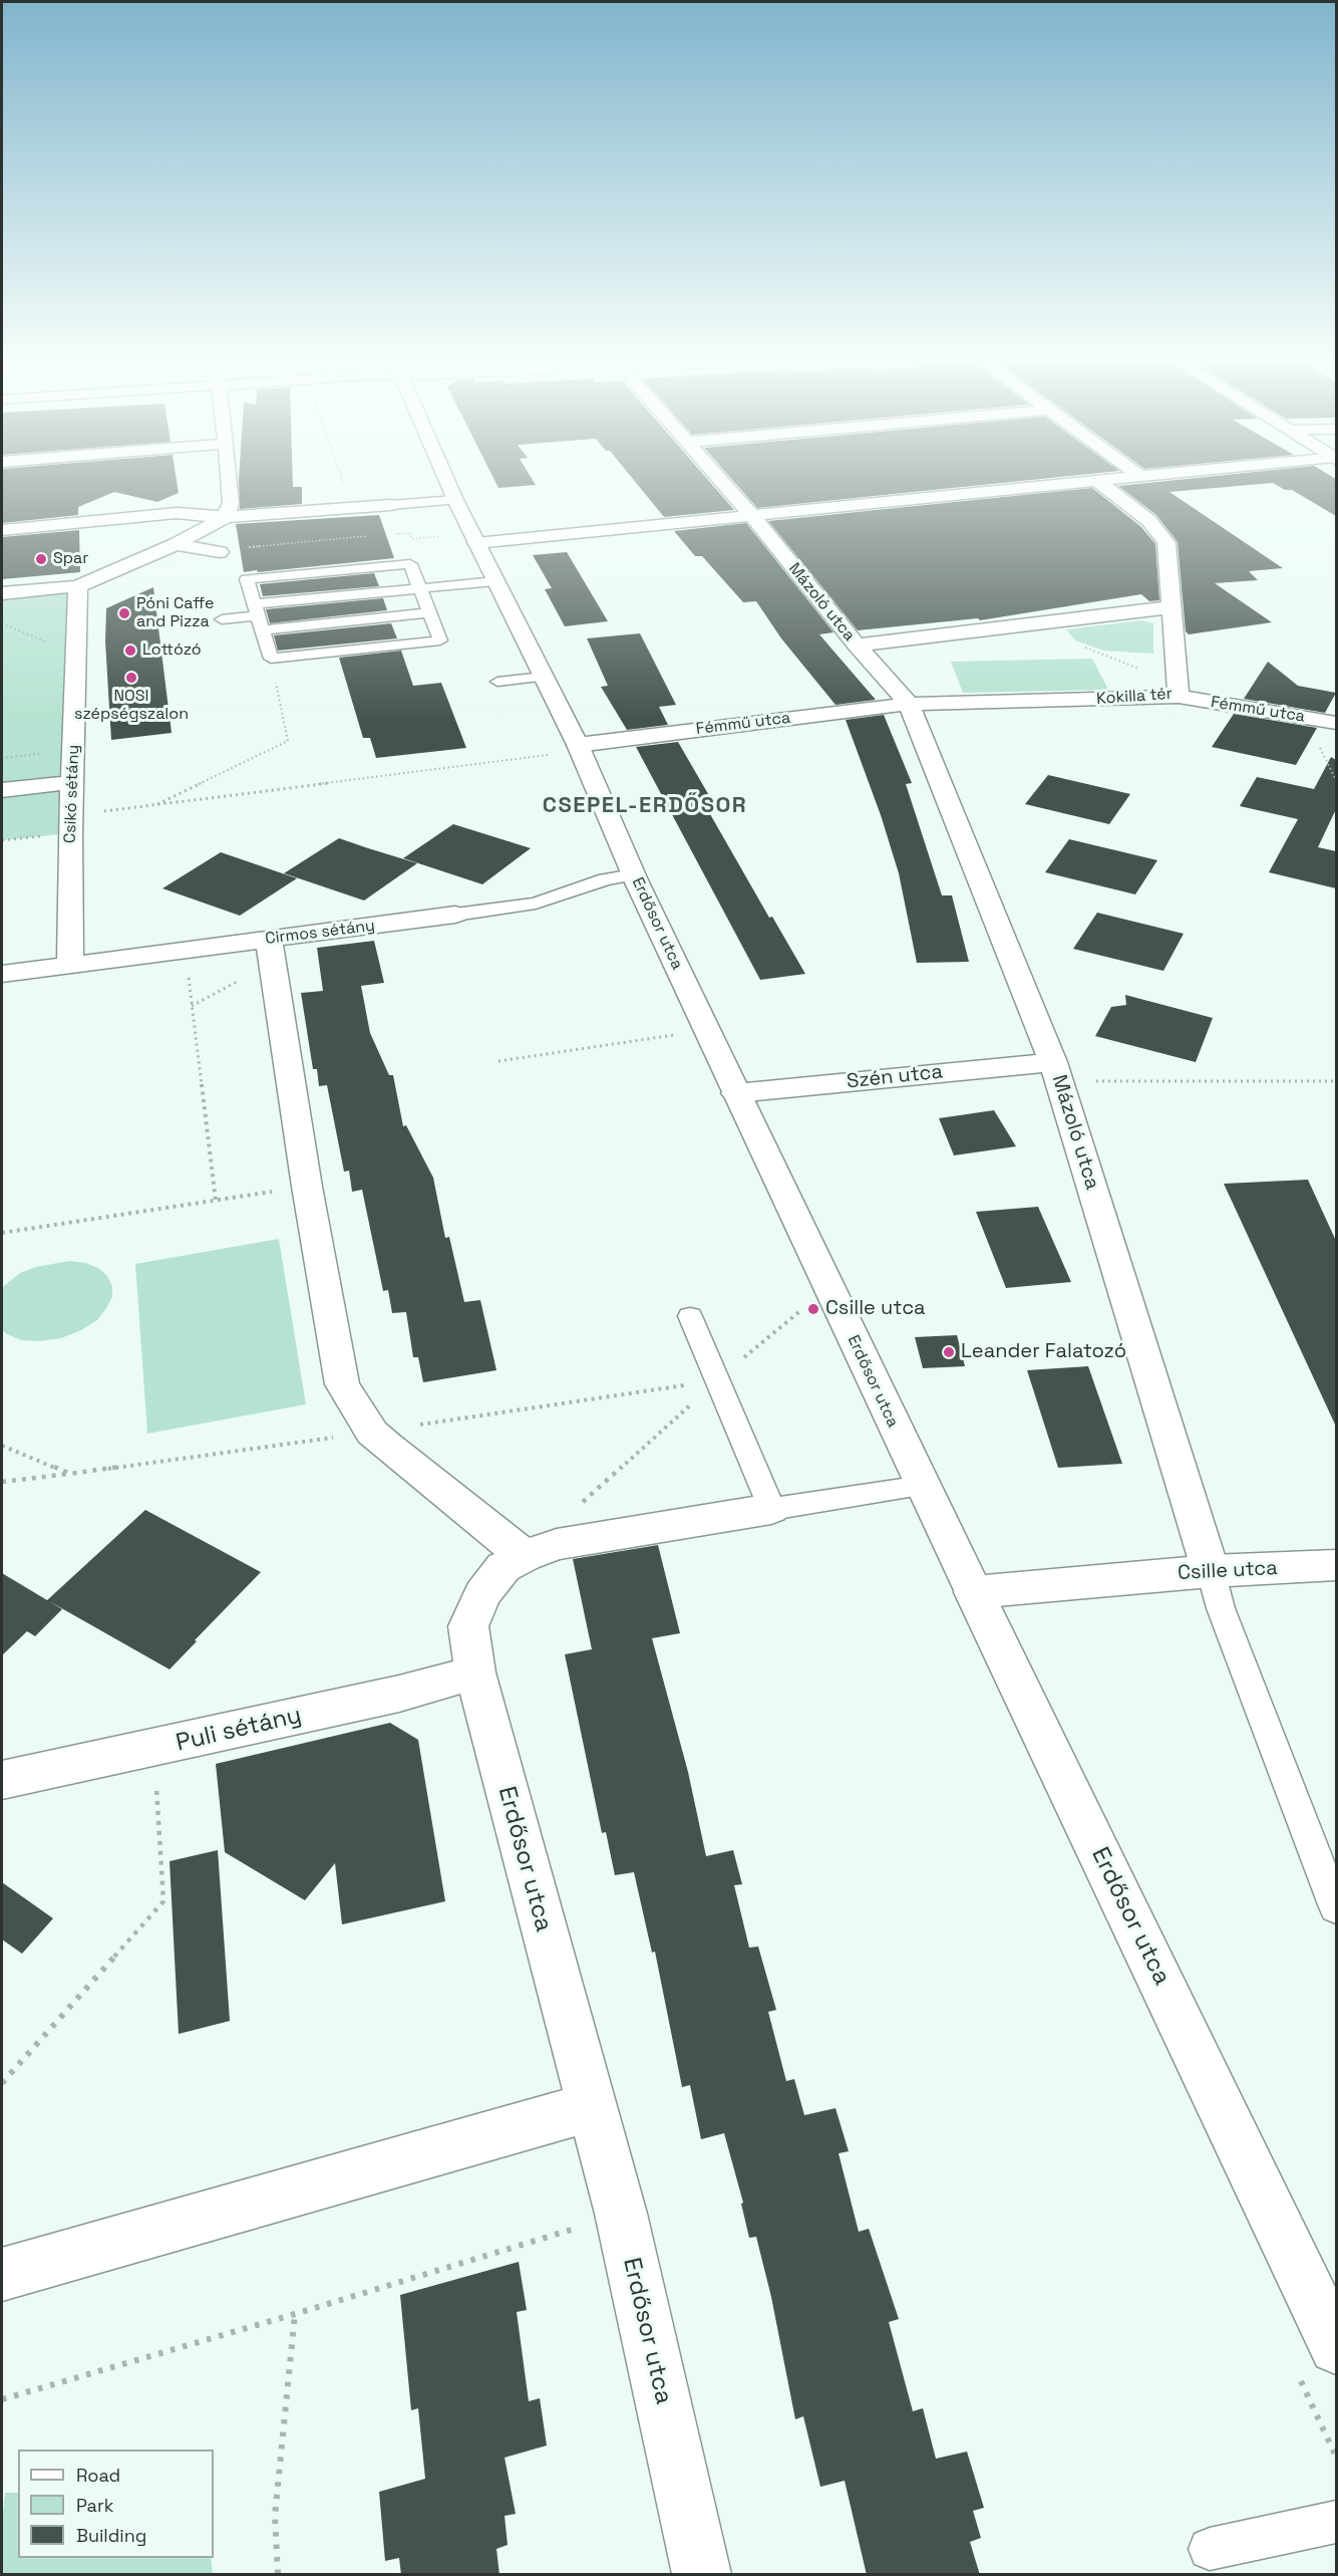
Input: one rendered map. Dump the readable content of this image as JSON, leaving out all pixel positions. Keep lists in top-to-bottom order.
{
  "streets": {
    "street": [
      "Mázoló utca",
      "Kokilla tér",
      "Fémmű utca",
      "Csikó sétány",
      "Erdősor utca",
      "Cirmos sétány",
      "Szén utca",
      "Csille utca",
      "Puli sétány"
    ]
  },
  "crossings": [
    ["Mázoló utca", "Kokilla tér"],
    ["Mázoló utca", "Fémmű utca"],
    ["Mázoló utca", "Szén utca"],
    ["Mázoló utca", "Csille utca"],
    ["Kokilla tér", "Fémmű utca"],
    ["Fémmű utca", "Erdősor utca"],
    ["Csikó sétány", "Cirmos sétány"],
    ["Erdősor utca", "Cirmos sétány"],
    ["Erdősor utca", "Szén utca"],
    ["Erdősor utca", "Csille utca"],
    ["Erdősor utca", "Puli sétány"]
  ],
  "districts": ["CSEPEL-ERDŐSOR"],
  "places": [
    "Spar",
    "Póni Caffe and Pizza",
    "Lottózó",
    "NOSI szépségszalon",
    "Csille utca",
    "Leander Falatozó"
  ],
  "legend": ["Road", "Park", "Building"]
}
